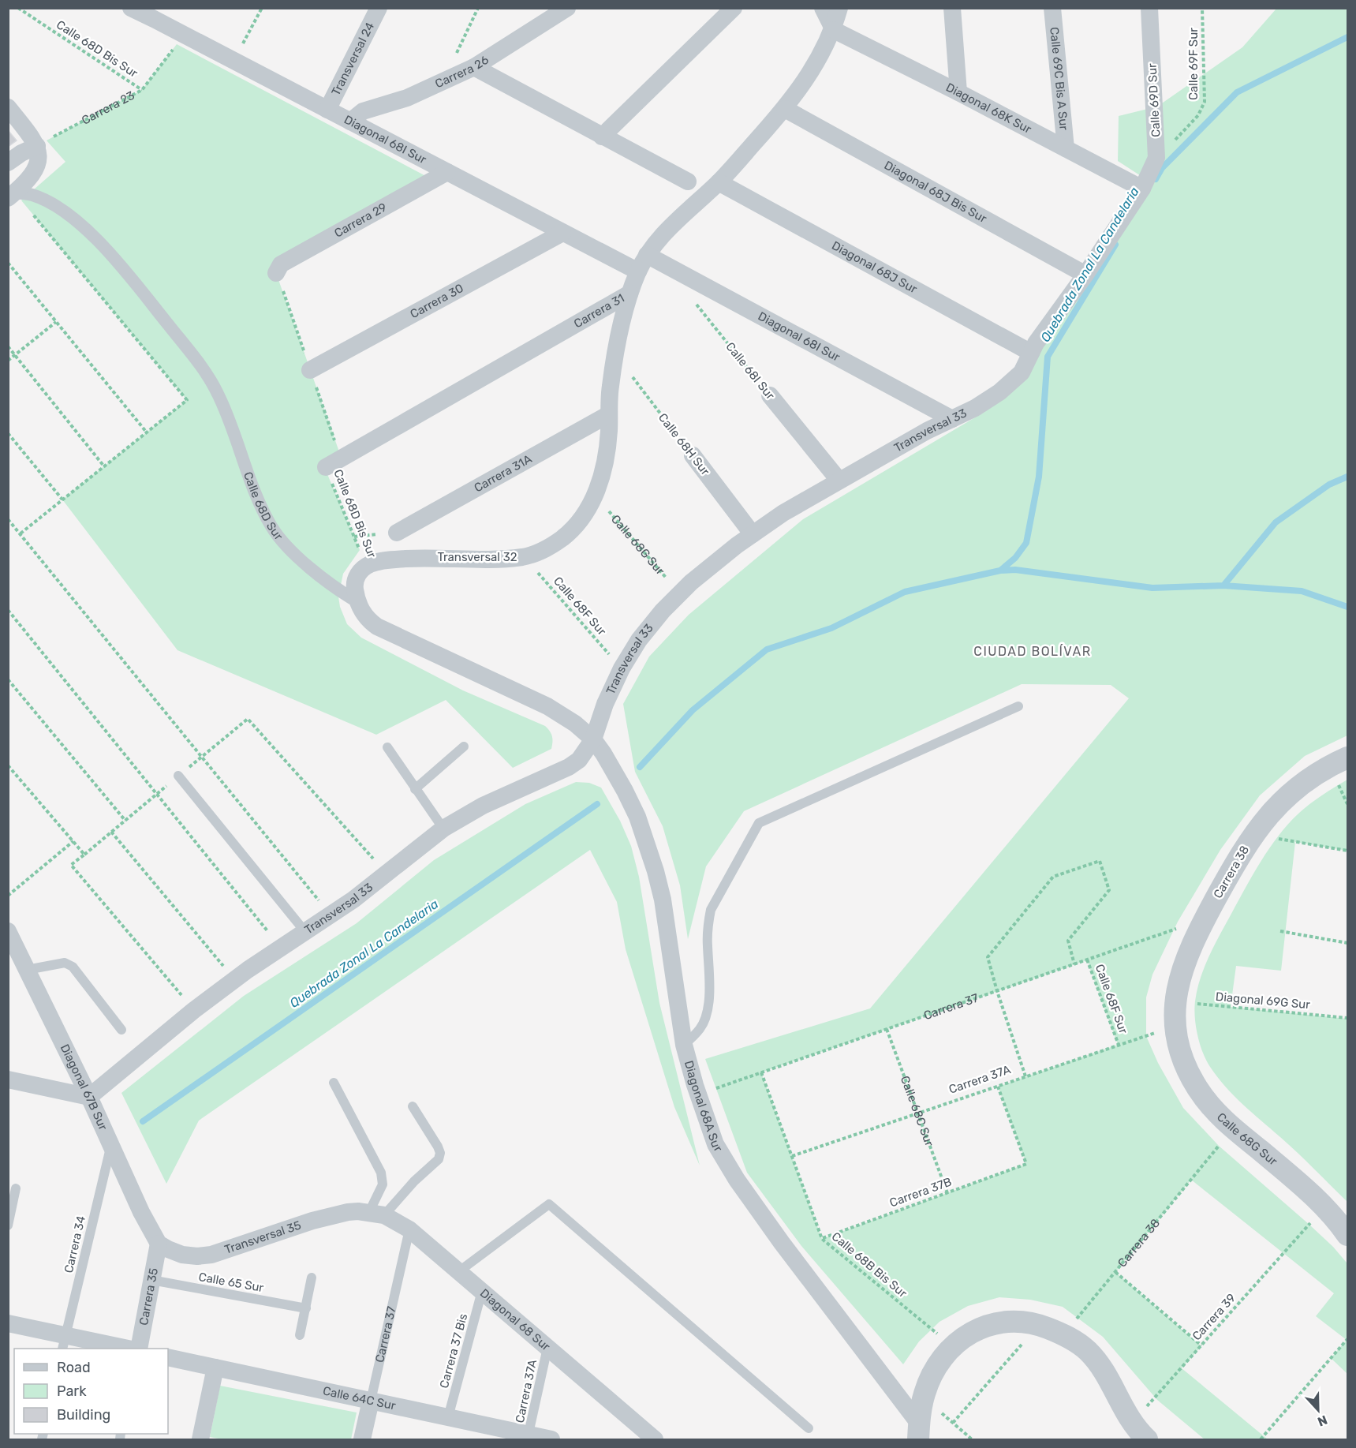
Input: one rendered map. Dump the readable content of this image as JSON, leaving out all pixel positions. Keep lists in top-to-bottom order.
{
  "streets": {
    "street": [
      "Transversal 24",
      "Carrera 26",
      "Calle 69C Bis A Sur",
      "Calle 69D Sur",
      "Diagonal 68K Sur",
      "Diagonal 68I Sur",
      "Diagonal 68J Bis Sur",
      "Carrera 29",
      "Diagonal 68J Sur",
      "Carrera 30",
      "Carrera 31",
      "Calle 68I Sur",
      "Transversal 33",
      "Calle 68H Sur",
      "Carrera 31A",
      "Calle 68D Sur",
      "Calle 68G Sur",
      "Transversal 32",
      "Carrera 38",
      "Carrera 37",
      "Diagonal 67B Sur",
      "Diagonal 68A Sur",
      "Transversal 35",
      "Carrera 35",
      "Diagonal 68 Sur",
      "Calle 64C Sur"
    ],
    "lane": [
      "Carrera 37A",
      "Carrera 34",
      "Calle 65 Sur",
      "Carrera 37 Bis"
    ],
    "path": [
      "Calle 68D Bis Sur",
      "Calle 69F Sur",
      "Carrera 23",
      "Calle 68F Sur",
      "Diagonal 69G Sur",
      "Calle 68C Sur",
      "Carrera 37B",
      "Calle 68B Bis Sur",
      "Carrera 39"
    ]
  },
  "crossings": [
    ["Calle 68D Bis Sur", "Carrera 23"],
    ["Calle 68D Bis Sur", "Carrera 31"],
    ["Calle 68D Bis Sur", "Transversal 32"],
    ["Transversal 24", "Diagonal 68I Sur"],
    ["Calle 69F Sur", "Calle 69D Sur"],
    ["Carrera 26", "Diagonal 68I Sur"],
    ["Calle 69C Bis A Sur", "Diagonal 68K Sur"],
    ["Calle 69D Sur", "Diagonal 68K Sur"],
    ["Calle 69D Sur", "Transversal 33"],
    ["Carrera 23", "Diagonal 68I Sur"],
    ["Diagonal 68K Sur", "Carrera 31"],
    ["Diagonal 68K Sur", "Transversal 33"],
    ["Diagonal 68I Sur", "Carrera 29"],
    ["Diagonal 68I Sur", "Carrera 30"],
    ["Diagonal 68I Sur", "Carrera 31"],
    ["Diagonal 68I Sur", "Transversal 33"],
    ["Diagonal 68J Bis Sur", "Carrera 31"],
    ["Diagonal 68J Bis Sur", "Transversal 33"],
    ["Diagonal 68J Sur", "Carrera 31"],
    ["Diagonal 68J Sur", "Transversal 33"],
    ["Carrera 31", "Transversal 32"],
    ["Calle 68I Sur", "Transversal 33"],
    ["Transversal 33", "Calle 68H Sur"],
    ["Transversal 33", "Calle 68D Sur"],
    ["Transversal 33", "Calle 68G Sur"],
    ["Transversal 33", "Calle 68F Sur"],
    ["Transversal 33", "Diagonal 67B Sur"],
    ["Transversal 33", "Diagonal 68A Sur"],
    ["Calle 68H Sur", "Transversal 32"],
    ["Carrera 31A", "Transversal 32"],
    ["Calle 68D Sur", "Diagonal 68A Sur"],
    ["Calle 68G Sur", "Transversal 32"],
    ["Calle 68G Sur", "Carrera 38"],
    ["Calle 68G Sur", "Carrera 37A"],
    ["Calle 68G Sur", "Carrera 39"],
    ["Transversal 32", "Calle 68F Sur"],
    ["Calle 68F Sur", "Carrera 37"],
    ["Calle 68F Sur", "Carrera 37A"],
    ["Carrera 38", "Diagonal 69G Sur"],
    ["Carrera 38", "Carrera 37"],
    ["Carrera 38", "Carrera 37A"],
    ["Carrera 37", "Diagonal 68A Sur"],
    ["Carrera 37", "Calle 68C Sur"],
    ["Carrera 37", "Calle 68B Bis Sur"],
    ["Carrera 37", "Diagonal 68 Sur"],
    ["Carrera 37", "Calle 64C Sur"],
    ["Carrera 37A", "Calle 68C Sur"],
    ["Carrera 37A", "Carrera 37B"],
    ["Carrera 37A", "Calle 68B Bis Sur"],
    ["Carrera 37A", "Diagonal 68 Sur"],
    ["Carrera 37A", "Calle 64C Sur"],
    ["Diagonal 67B Sur", "Transversal 35"],
    ["Diagonal 67B Sur", "Carrera 34"],
    ["Diagonal 67B Sur", "Carrera 35"],
    ["Calle 68C Sur", "Carrera 37B"],
    ["Carrera 37B", "Calle 68B Bis Sur"],
    ["Transversal 35", "Carrera 35"],
    ["Transversal 35", "Diagonal 68 Sur"],
    ["Calle 65 Sur", "Carrera 35"],
    ["Diagonal 68 Sur", "Carrera 37 Bis"],
    ["Carrera 37 Bis", "Calle 64C Sur"]
  ],
  "districts": ["CIUDAD BOLÍVAR"],
  "water": ["Quebrada Zonal La Candelaria"],
  "legend": ["Road", "Park", "Building"],
  "north": "bottom"
}
